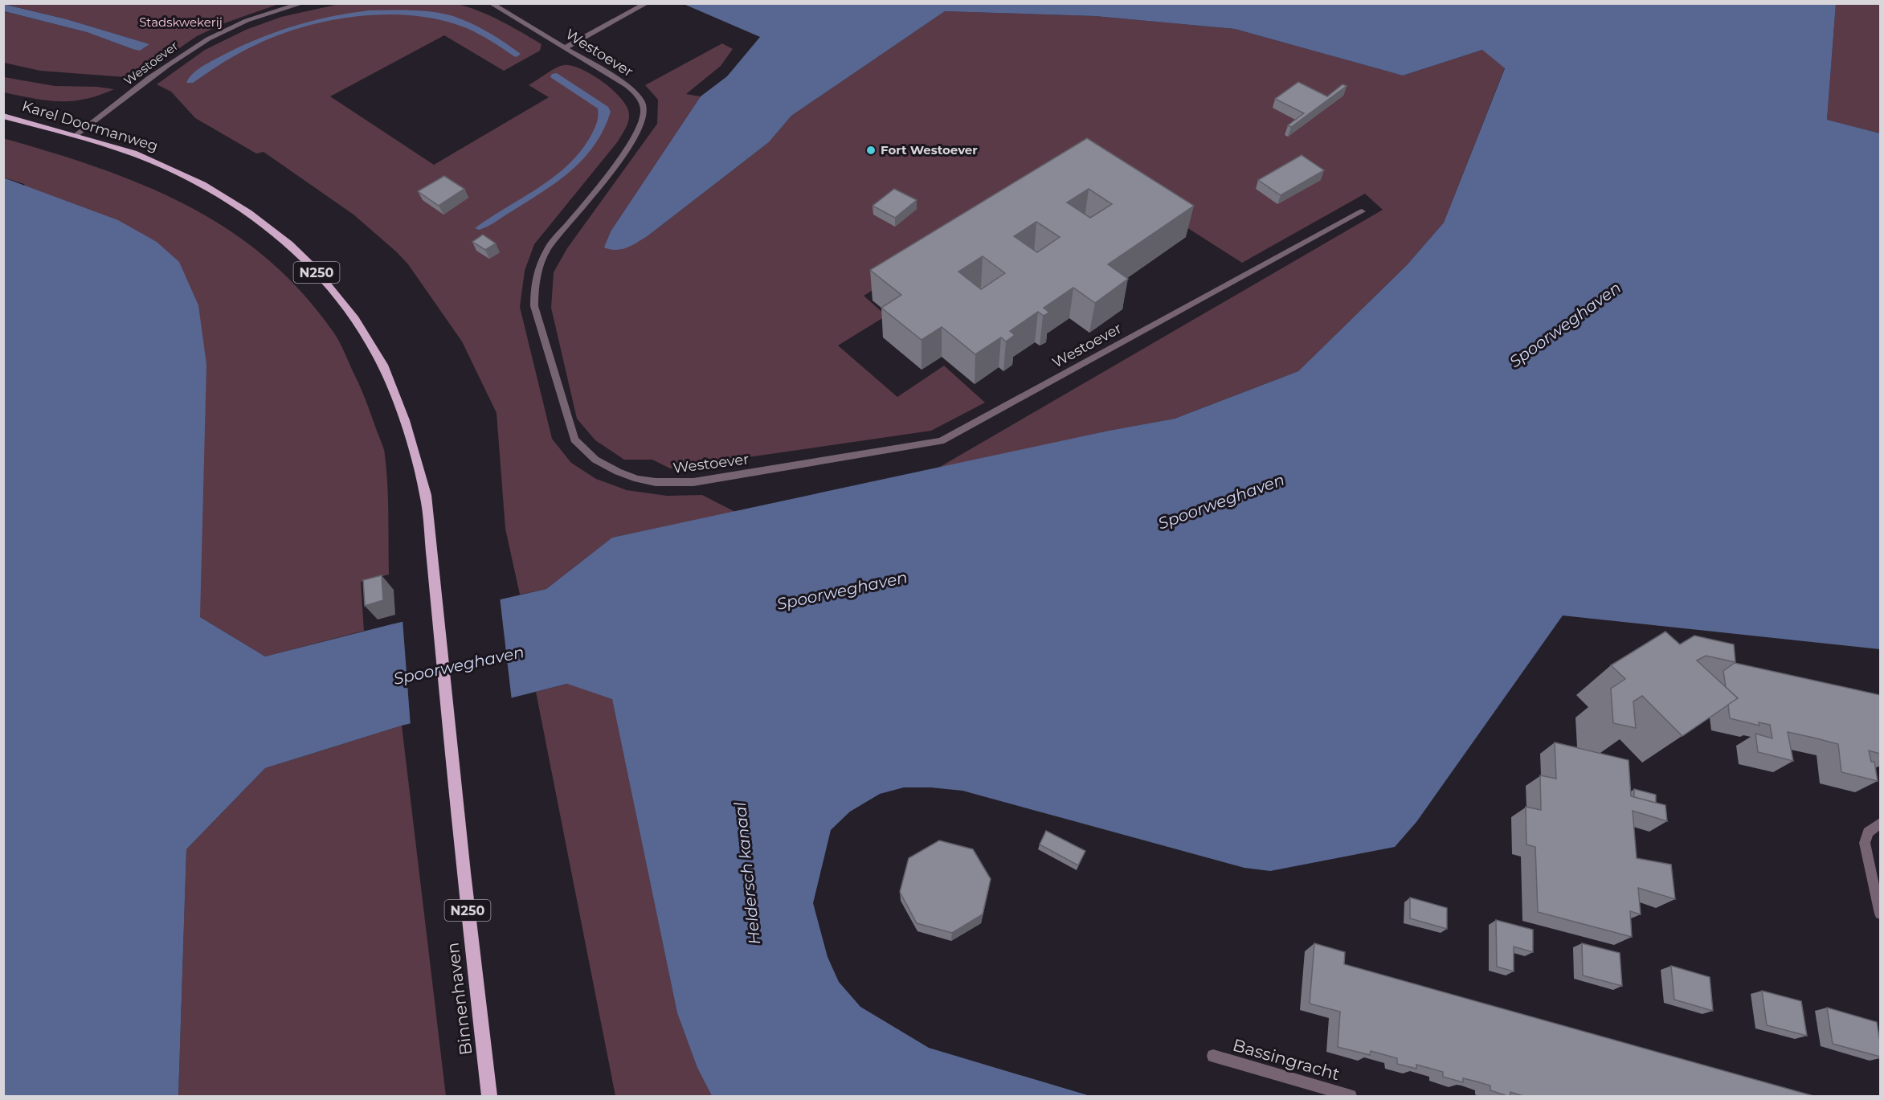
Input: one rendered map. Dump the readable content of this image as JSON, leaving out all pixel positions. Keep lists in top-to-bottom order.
{
  "streets": {
    "main road": ["Karel Doormanweg", "N250", "Binnenhaven"],
    "street": ["Westoever", "Bassingracht"]
  },
  "crossings": [
    ["Westoever", "Karel Doormanweg"],
    ["Karel Doormanweg", "Binnenhaven"]
  ],
  "water": ["Spoorweghaven", "Heldersch kanaal"],
  "parks": ["Stadskwekerij"],
  "places": ["Fort Westoever"]
}
